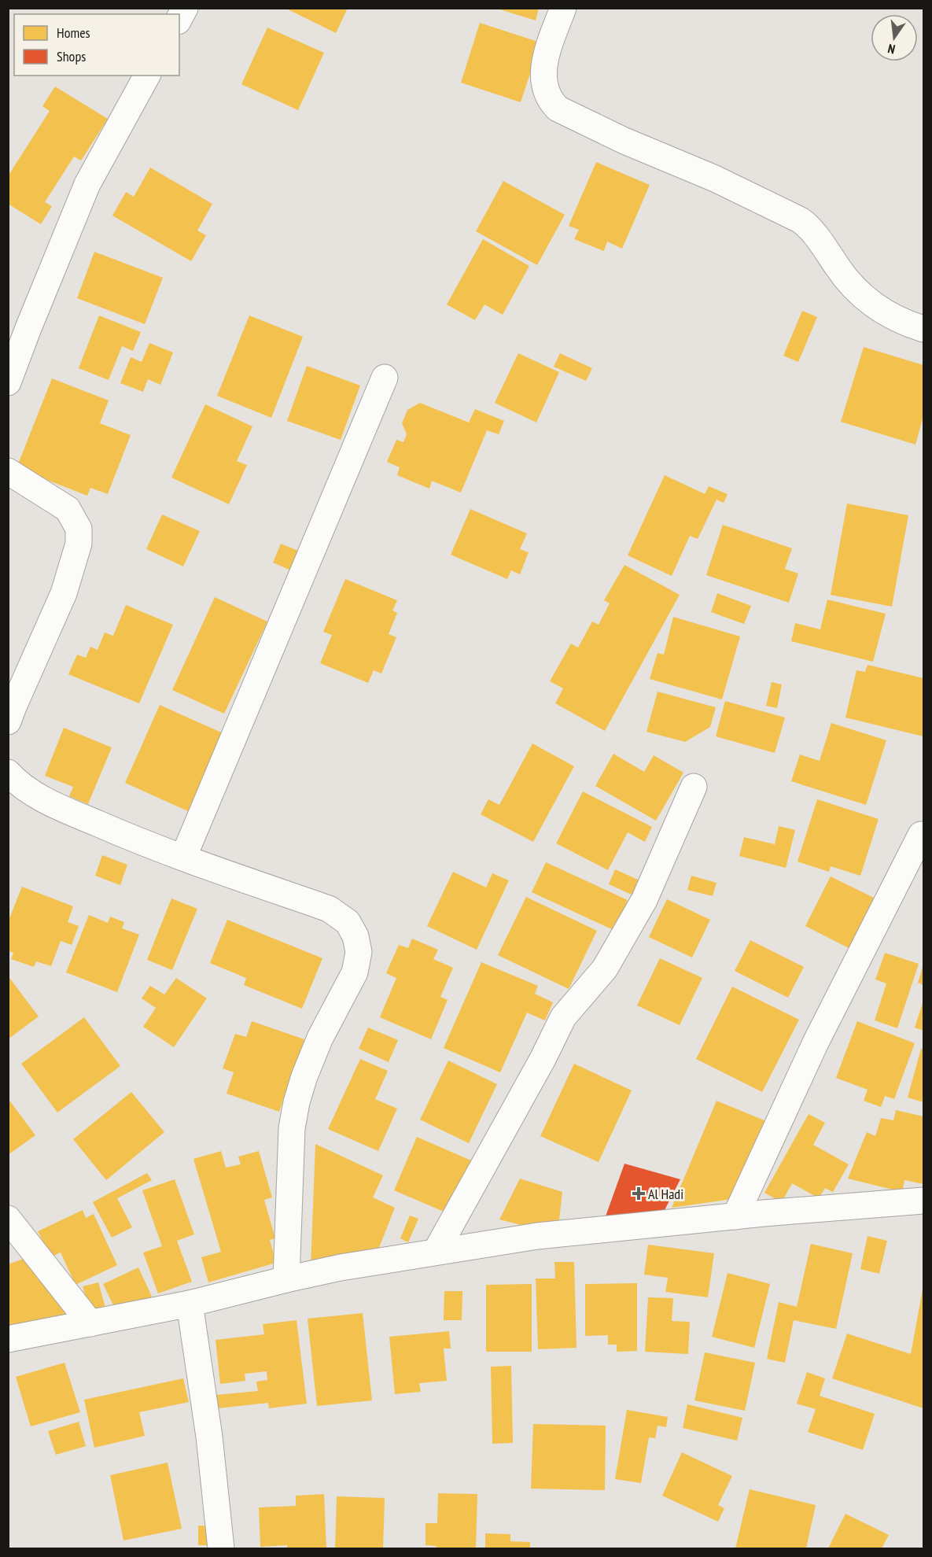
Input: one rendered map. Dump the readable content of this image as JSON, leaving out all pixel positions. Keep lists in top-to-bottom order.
{
  "places": {
    "health": ["Al Hadi"]
  },
  "legend": ["Homes", "Shops"],
  "north": "bottom"
}
